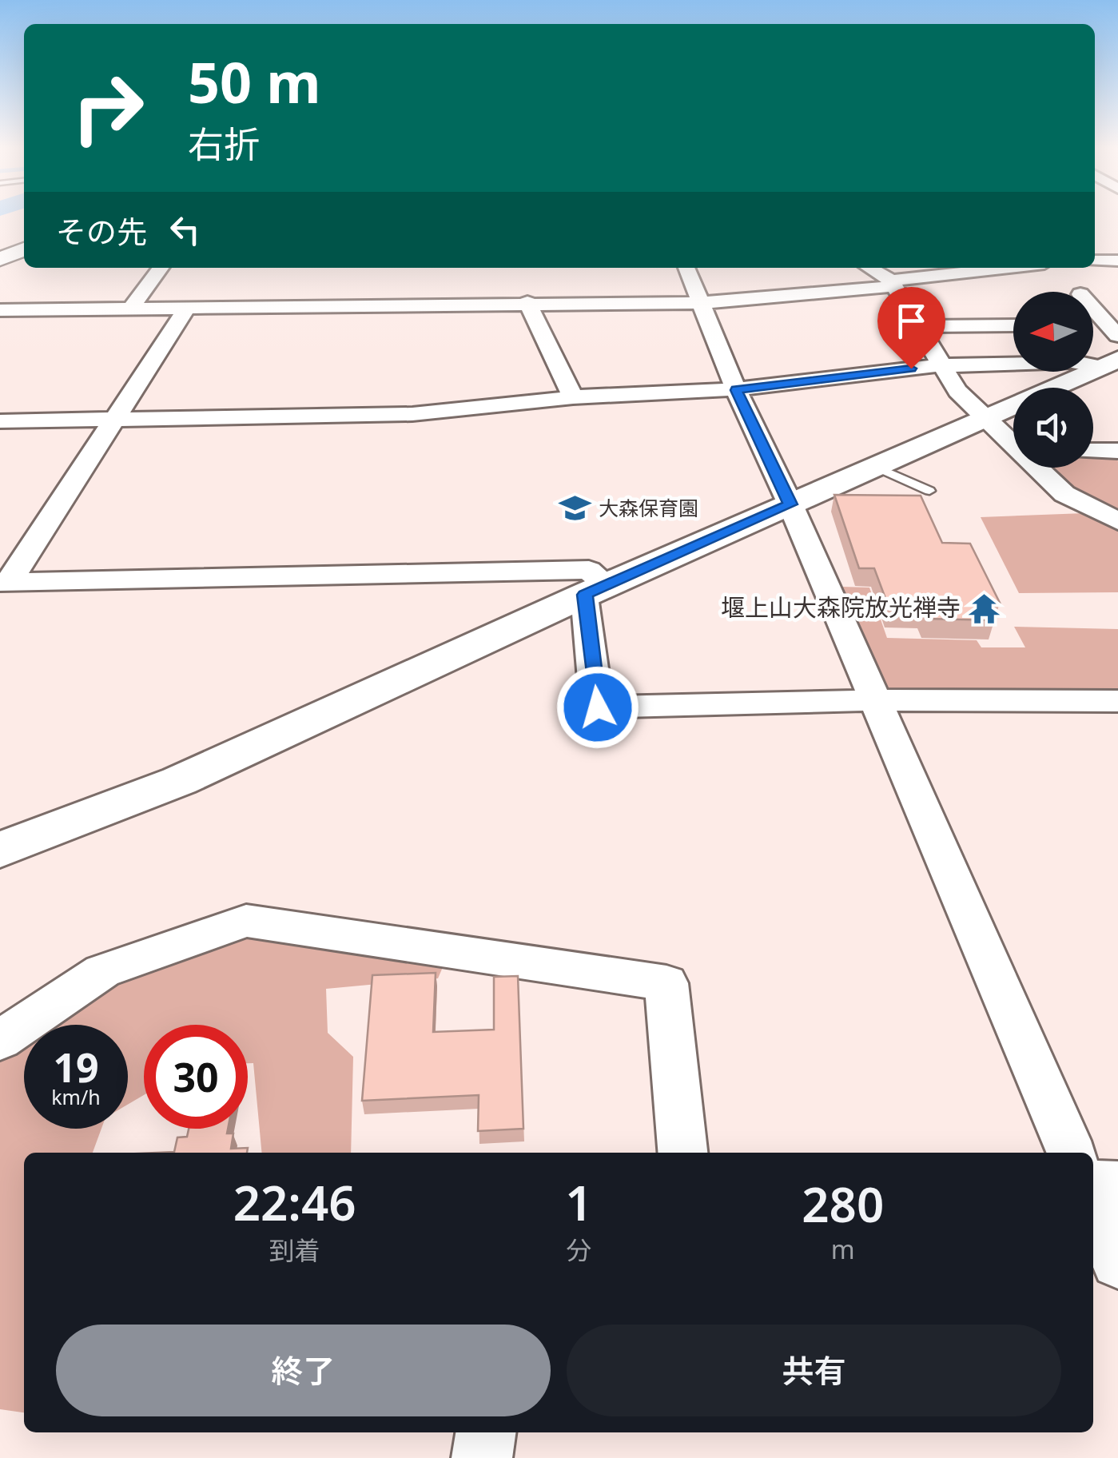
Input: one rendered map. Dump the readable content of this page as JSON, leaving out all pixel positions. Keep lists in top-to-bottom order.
{
  "places": {
    "school or university": ["大森保育園"],
    "temple": ["堰上山大森院放光禅寺"]
  },
  "north": "left",
  "page": {
    "turn": ["50 m", "右折"],
    "then": "その先",
    "speed": "19 km/h",
    "limit": "30",
    "eta": [
      "22:46",
      "到着",
      "1",
      "分",
      "280",
      "m"
    ],
    "buttons": ["終了", "共有"]
  }
}
